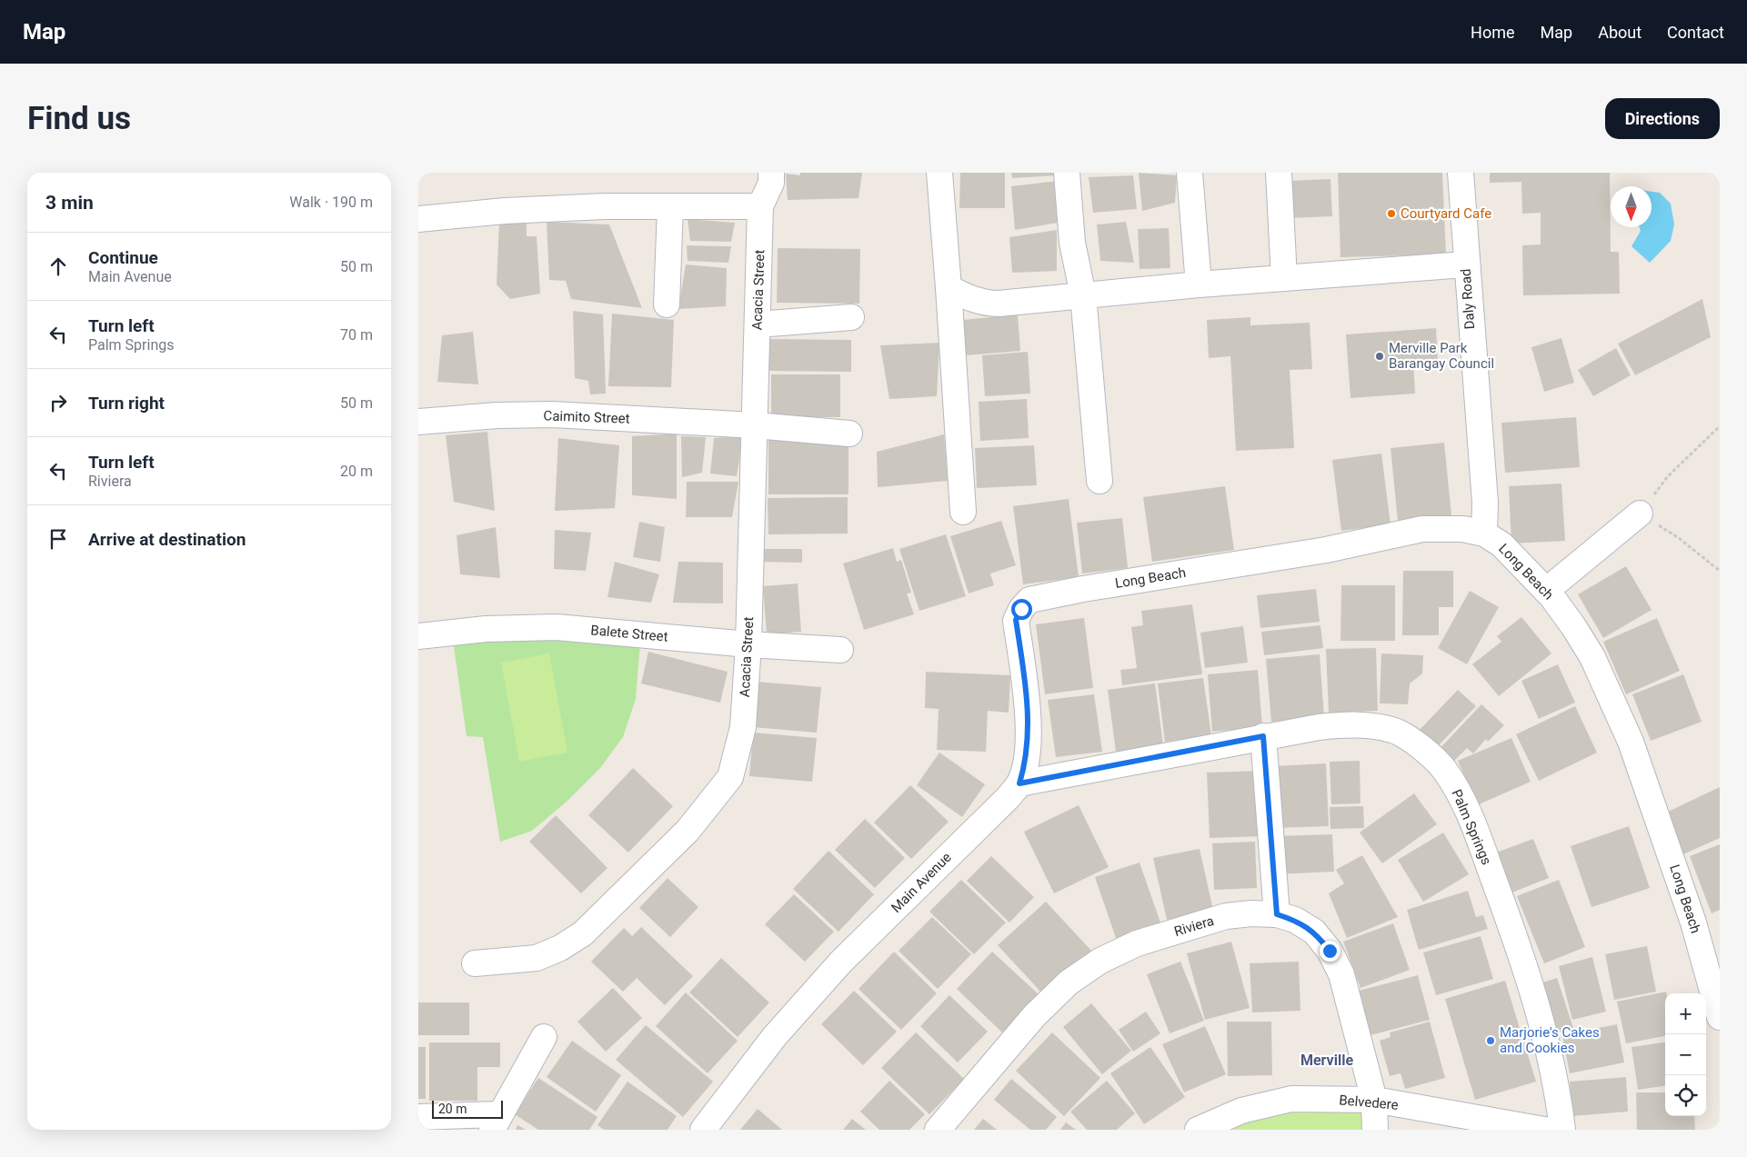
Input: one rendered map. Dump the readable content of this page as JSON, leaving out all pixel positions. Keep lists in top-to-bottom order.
{
  "streets": {
    "street": [
      "Acacia Street",
      "Daly Road",
      "Caimito Street",
      "Long Beach",
      "Balete Street",
      "Palm Springs",
      "Main Avenue",
      "Riviera",
      "Belvedere"
    ]
  },
  "crossings": [
    ["Acacia Street", "Caimito Street"],
    ["Acacia Street", "Balete Street"],
    ["Daly Road", "Long Beach"],
    ["Long Beach", "Main Avenue"],
    ["Palm Springs", "Main Avenue"],
    ["Riviera", "Belvedere"]
  ],
  "districts": ["Merville"],
  "places": ["Courtyard Cafe", "Merville Park Barangay Council", "Marjorie's Cakes and Cookies"],
  "scale_bar": "20 m",
  "north": "bottom",
  "page": {
    "header": "Map",
    "nav": [
      "Home",
      "Map",
      "About",
      "Contact"
    ],
    "buttons": "Directions",
    "title": "Find us",
    "heading": ["3 min", "Walk · 190 m"],
    "list": [
      ["Continue", "Main Avenue", "50 m"],
      ["Turn left", "Palm Springs", "70 m"],
      ["Turn right", "50 m"],
      ["Turn left", "Riviera", "20 m"],
      "Arrive at destination"
    ],
    "map_buttons": ["+", "−"],
    "scale": "20 m"
  }
}
